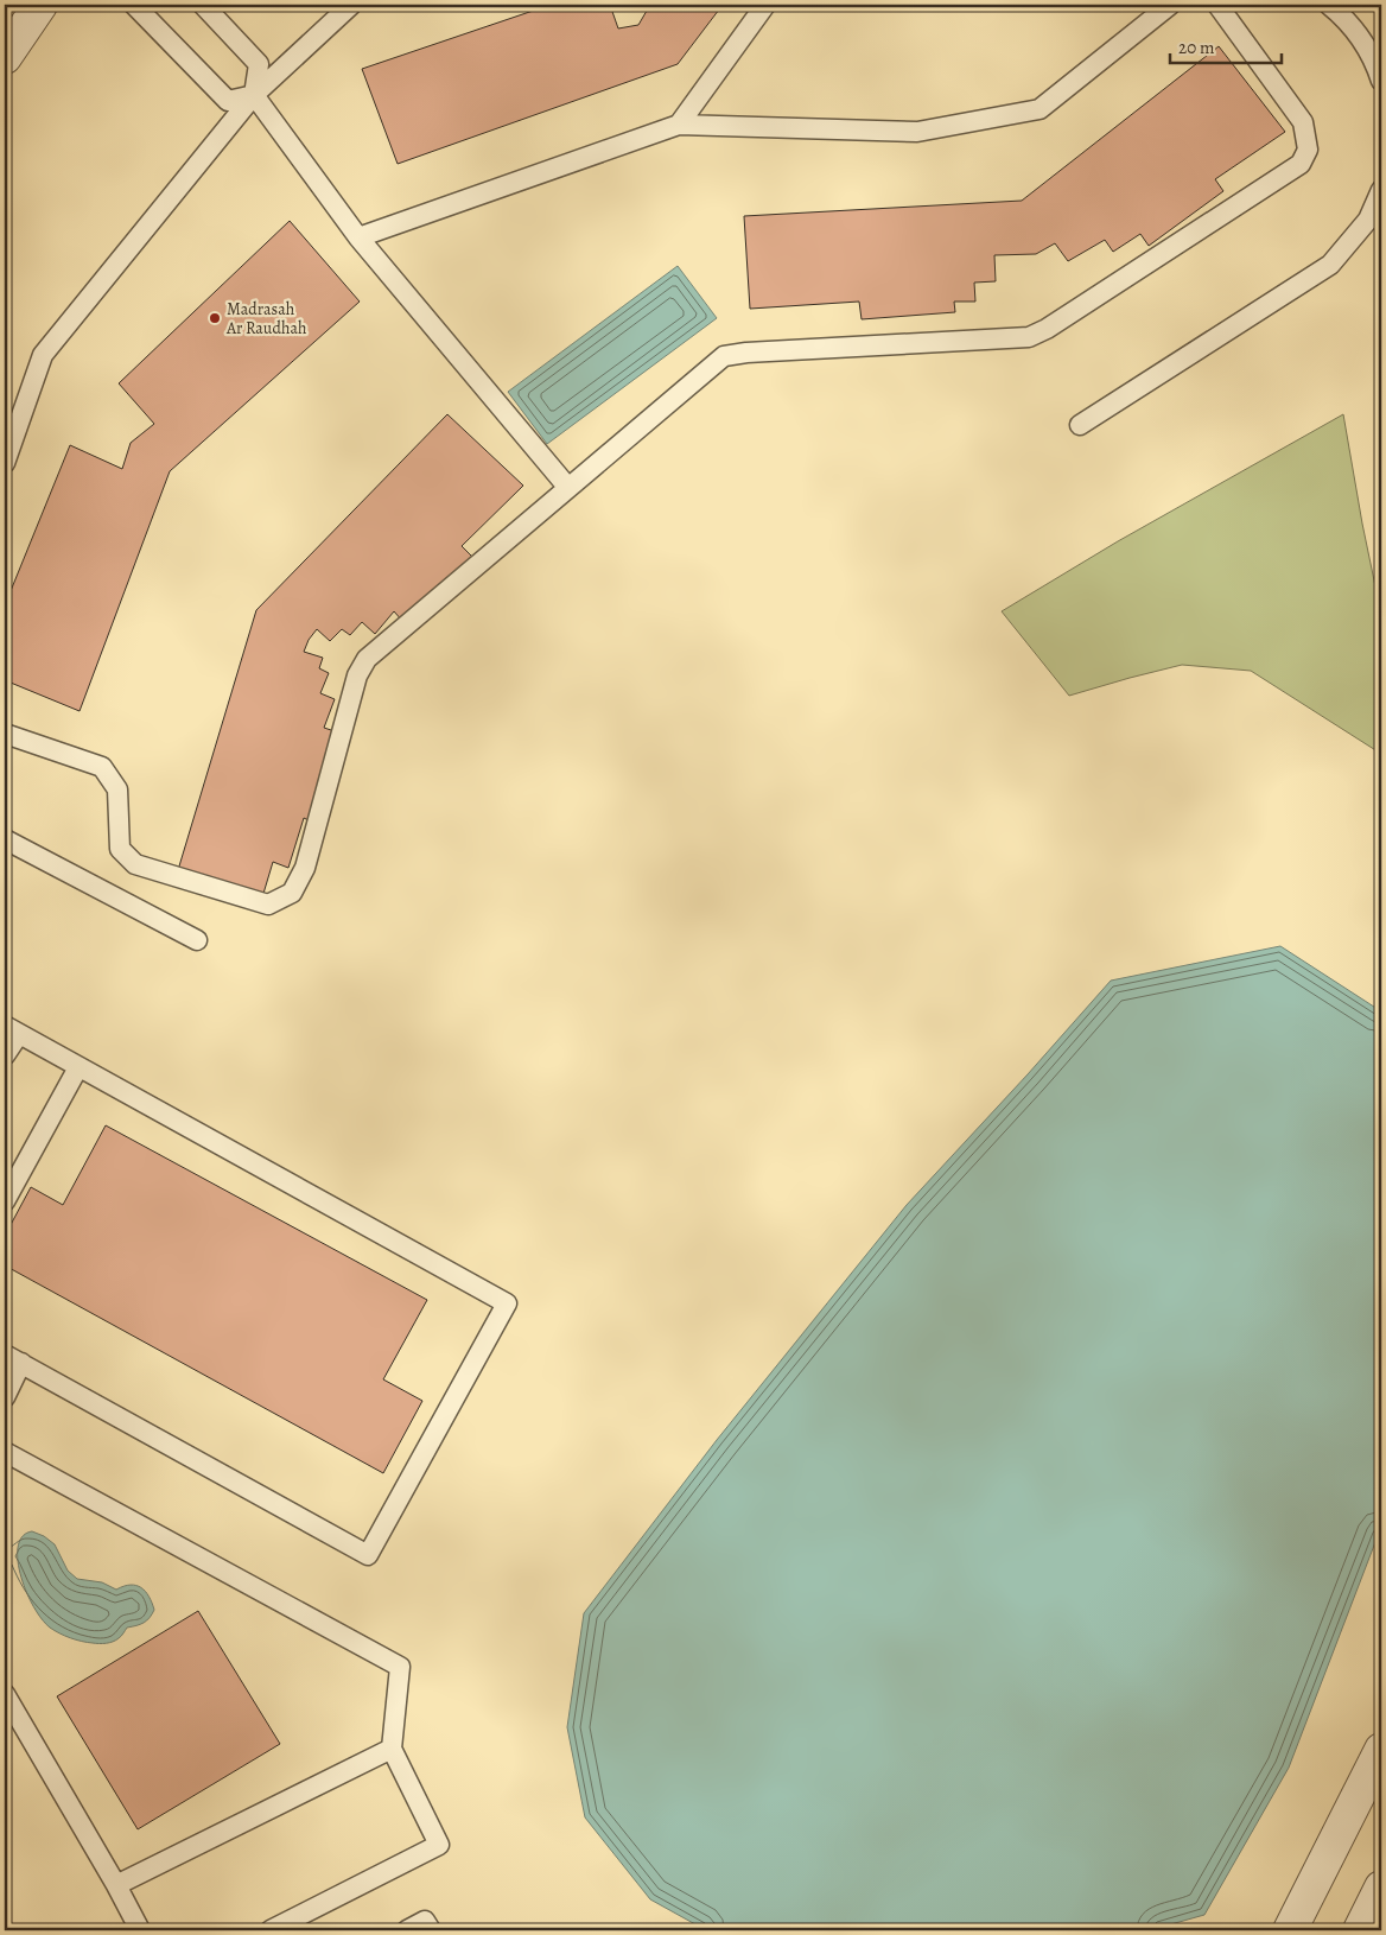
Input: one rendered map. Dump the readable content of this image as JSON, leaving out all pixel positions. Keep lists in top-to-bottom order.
{
  "places": ["Madrasah Ar Raudhah"],
  "scale_bar": "20 m"
}
